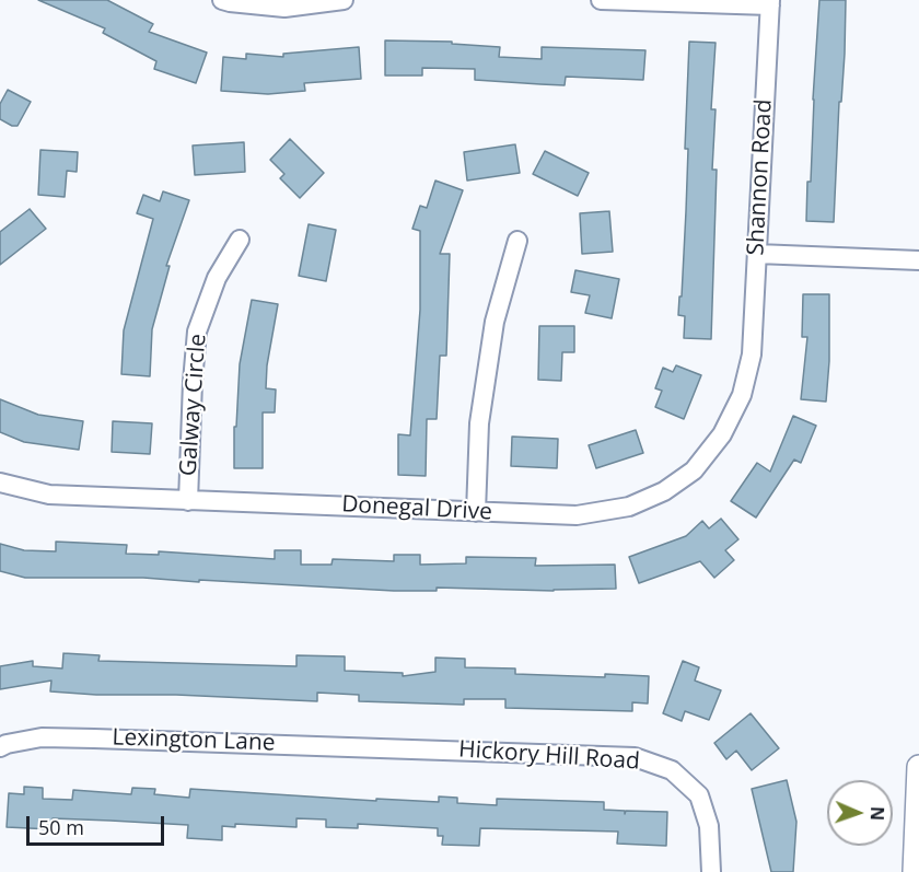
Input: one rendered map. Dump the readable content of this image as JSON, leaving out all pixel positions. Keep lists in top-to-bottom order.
{
  "streets": {
    "street": [
      "Shannon Road",
      "Galway Circle",
      "Donegal Drive",
      "Lexington Lane",
      "Hickory Hill Road"
    ]
  },
  "crossings": [
    ["Shannon Road", "Donegal Drive"],
    ["Galway Circle", "Donegal Drive"],
    ["Lexington Lane", "Hickory Hill Road"]
  ],
  "scale_bar": "50 m",
  "north": "right"
}
